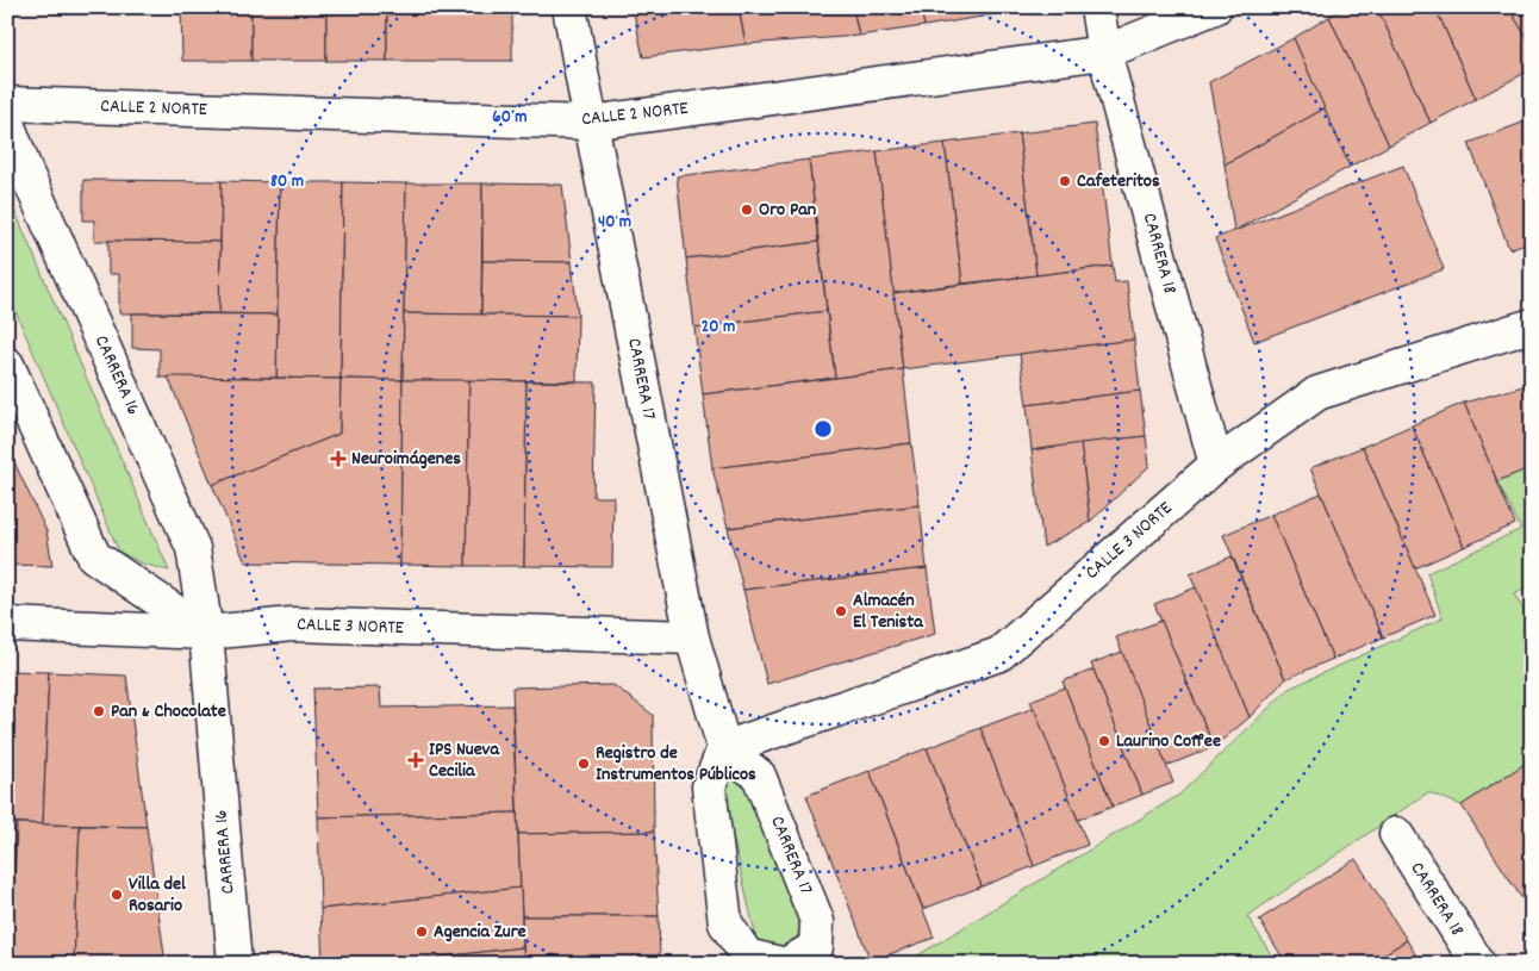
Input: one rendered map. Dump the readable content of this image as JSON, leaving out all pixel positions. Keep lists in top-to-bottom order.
{
  "streets": {
    "street": [
      "CALLE 2 NORTE",
      "CARRERA 18",
      "CARRERA 16",
      "CARRERA 17",
      "CALLE 3 NORTE"
    ]
  },
  "crossings": [
    ["CALLE 2 NORTE", "CARRERA 18"],
    ["CALLE 2 NORTE", "CARRERA 17"],
    ["CARRERA 18", "CALLE 3 NORTE"],
    ["CARRERA 16", "CALLE 3 NORTE"],
    ["CARRERA 17", "CALLE 3 NORTE"]
  ],
  "places": {
    "other": [
      "Cafeteritos",
      "Oro Pan",
      "Almacén El Tenista",
      "Pan & Chocolate",
      "Laurino Coffee",
      "Registro de Instrumentos Públicos",
      "Villa del Rosario",
      "Agencia Zure"
    ],
    "health": ["Neuroimágenes", "IPS Nueva Cecilia"]
  },
  "rings": [
    "60 m",
    "80 m",
    "40 m",
    "20 m"
  ]
}
